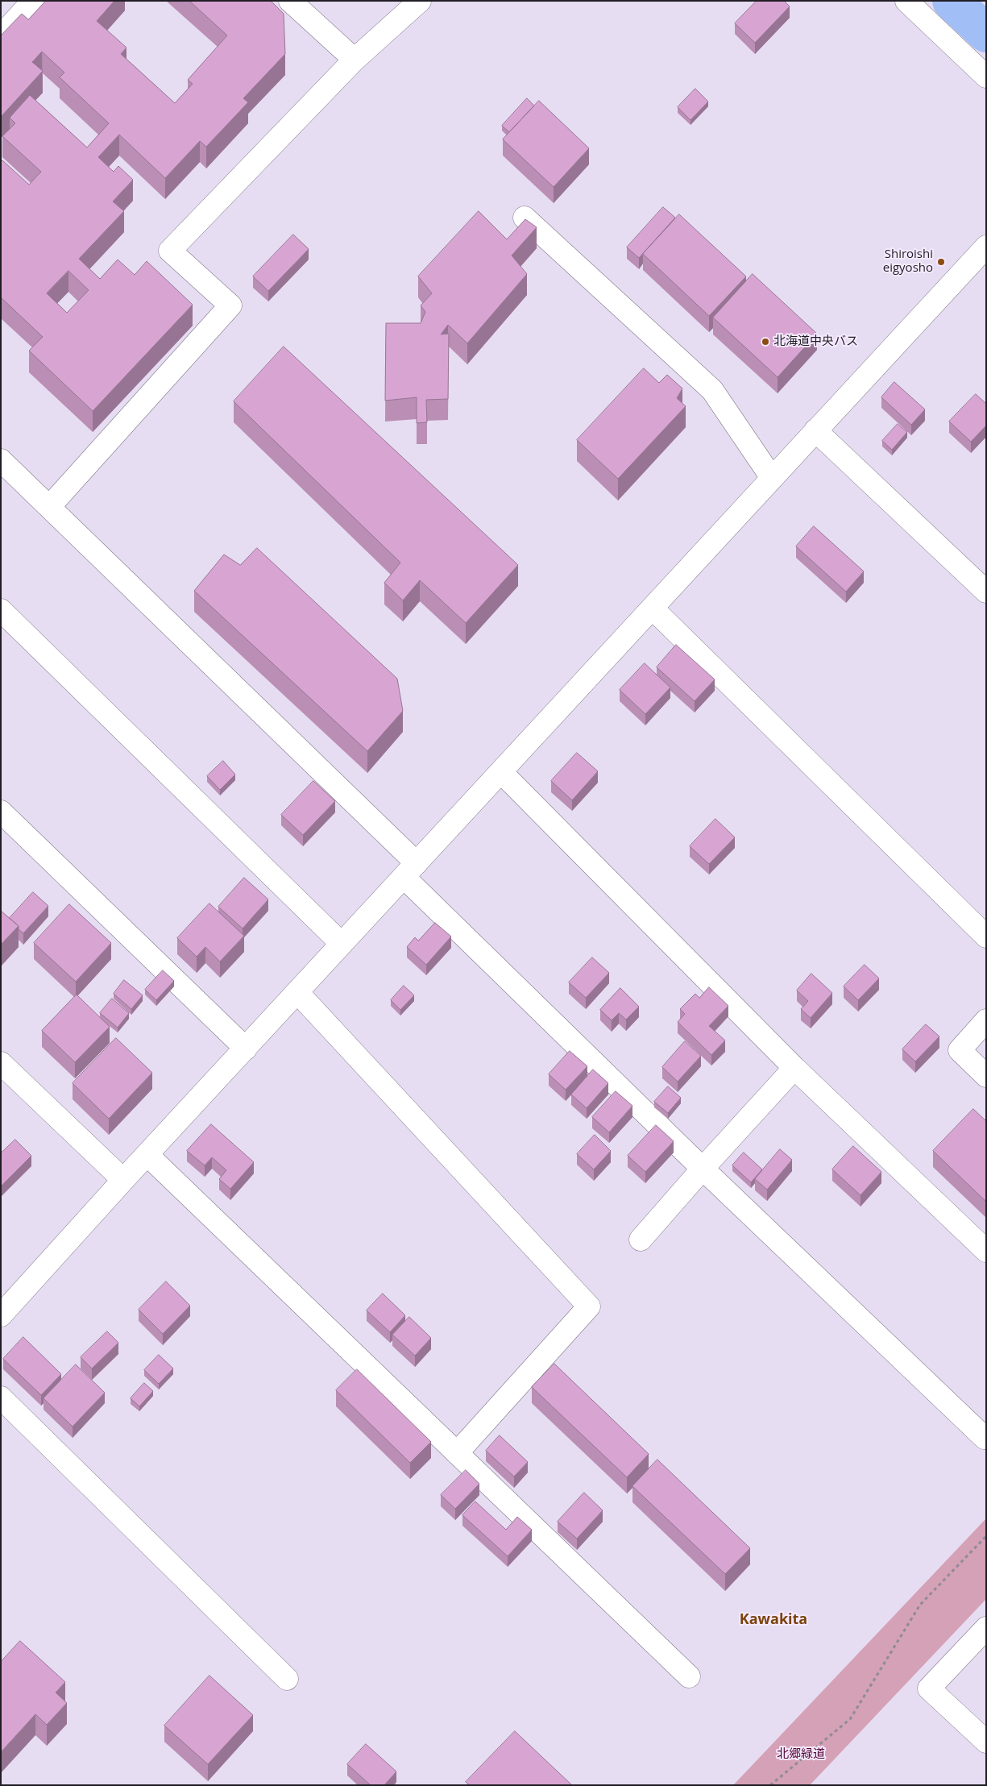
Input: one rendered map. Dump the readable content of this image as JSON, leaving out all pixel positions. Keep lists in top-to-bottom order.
{
  "districts": ["Kawakita"],
  "parks": ["北郷緑道"],
  "places": ["Shiroishi eigyosho", "北海道中央バス"]
}
